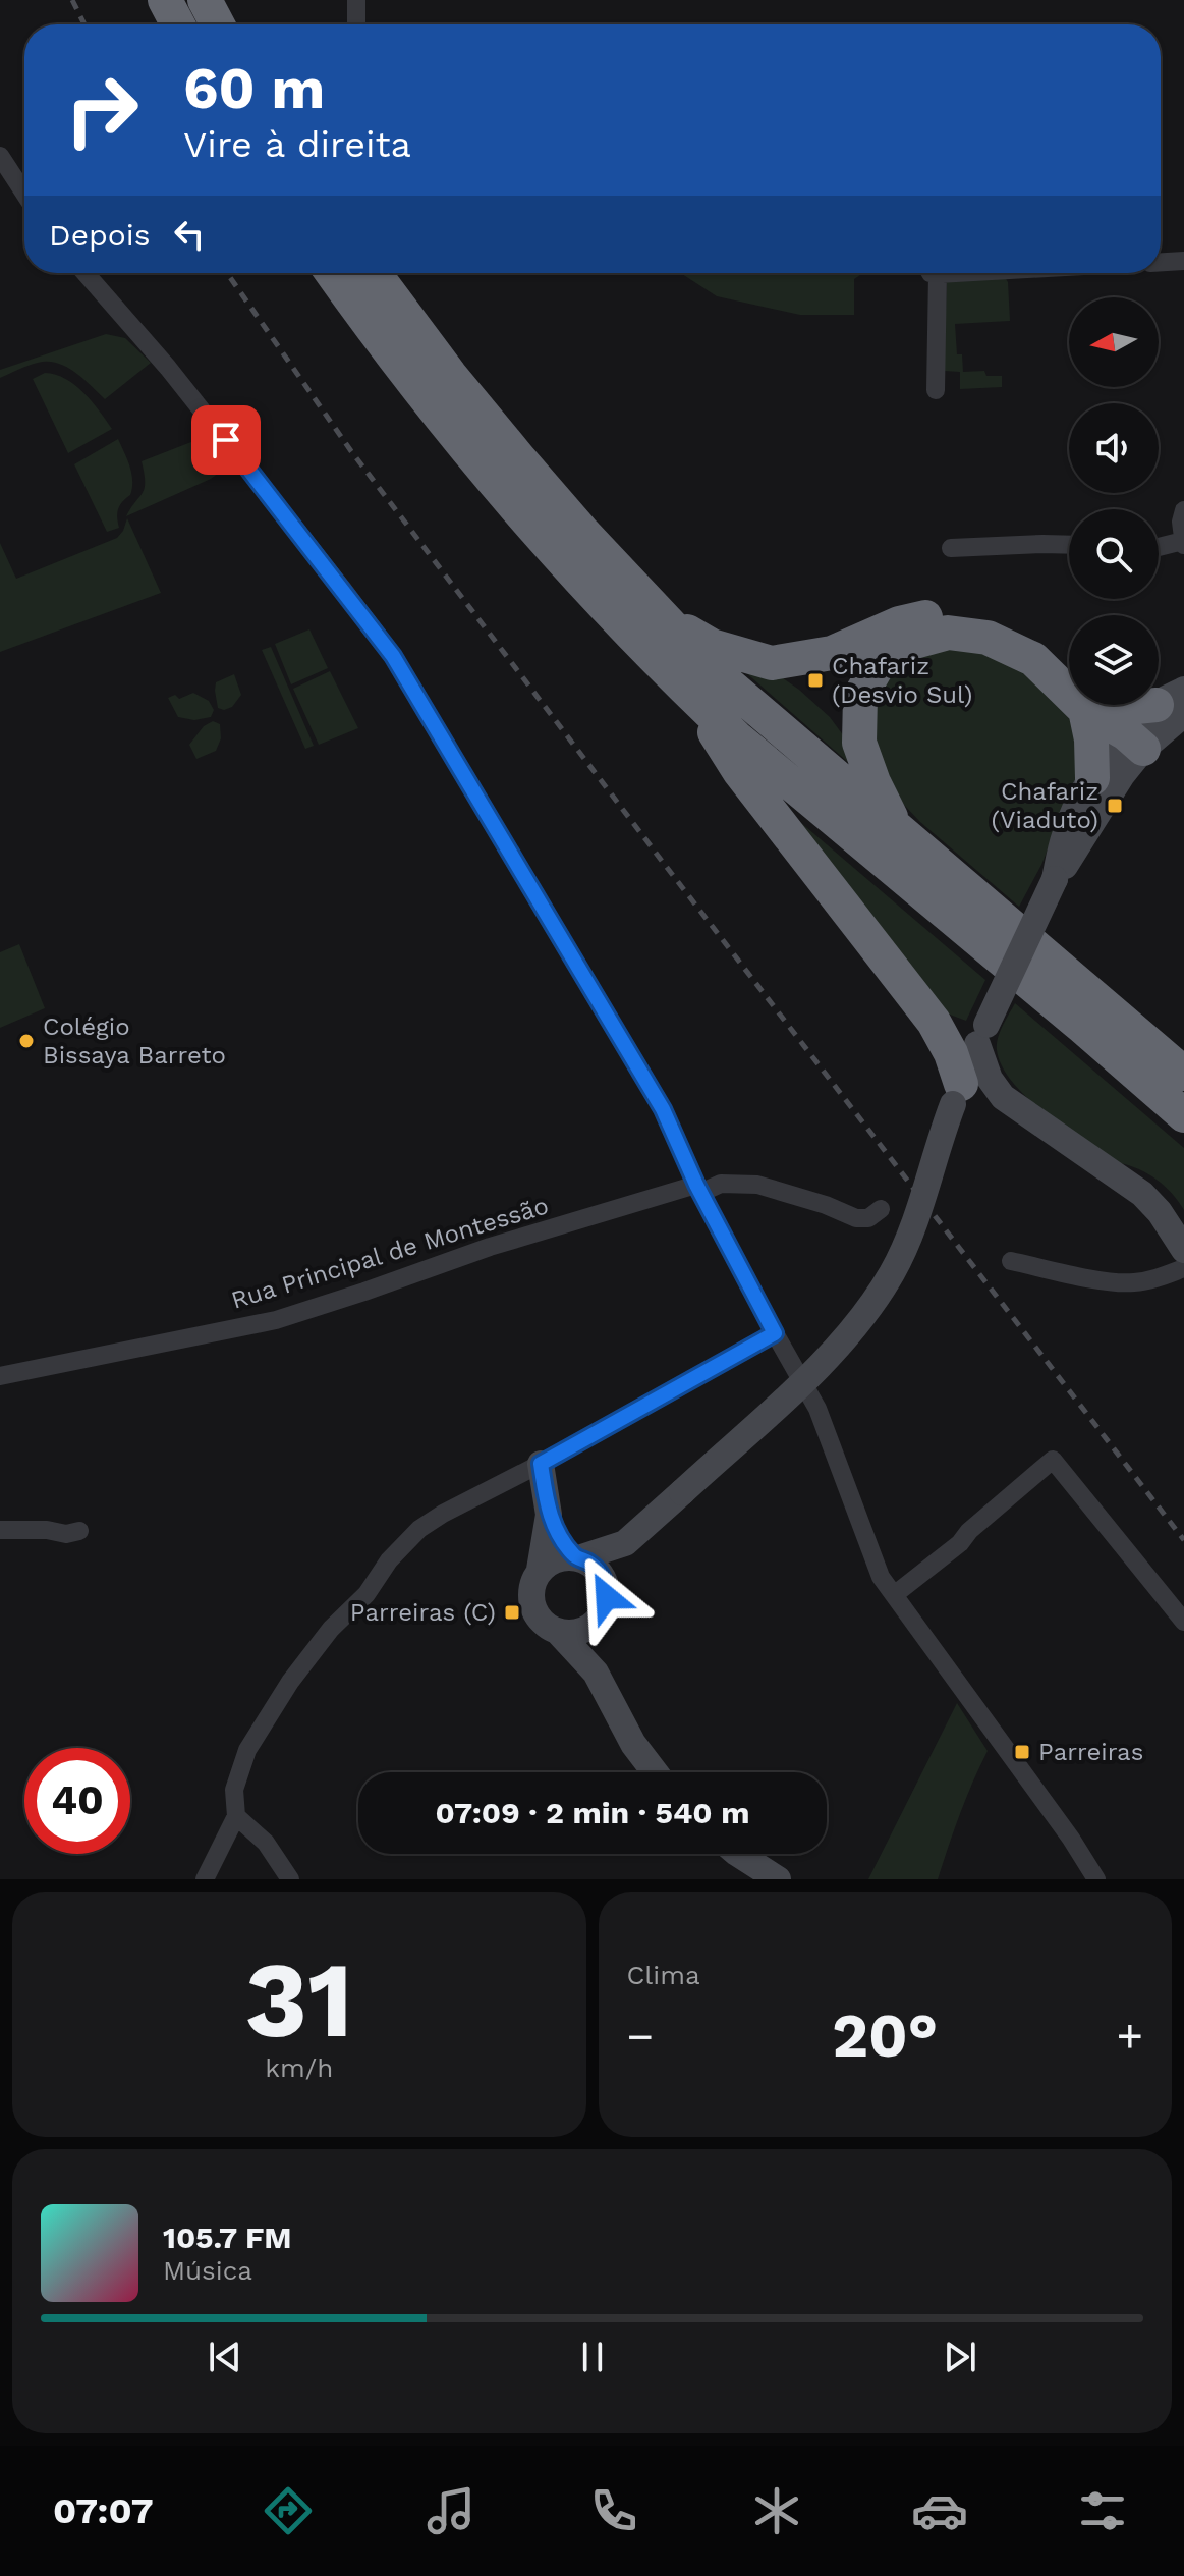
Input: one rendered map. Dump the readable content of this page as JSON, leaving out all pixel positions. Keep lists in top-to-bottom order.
{
  "streets": {
    "street": ["Rua Principal de Montessão"]
  },
  "places": {
    "transit": [
      "Chafariz (Desvio Sul)",
      "Chafariz (Viaduto)",
      "Parreiras (C)",
      "Parreiras"
    ],
    "other": ["Colégio Bissaya Barreto"]
  },
  "north": "left",
  "page": {
    "turn": ["60 m", "Vire à direita"],
    "then": "Depois",
    "limit": "40",
    "trip": "07:09 · 2 min · 540 m",
    "tile": [
      ["31", "km/h"],
      "Clima"
    ],
    "heat": ["−", "20°", "+"],
    "song": ["105.7 FM", "Música"],
    "tabs": "07:07"
  }
}
